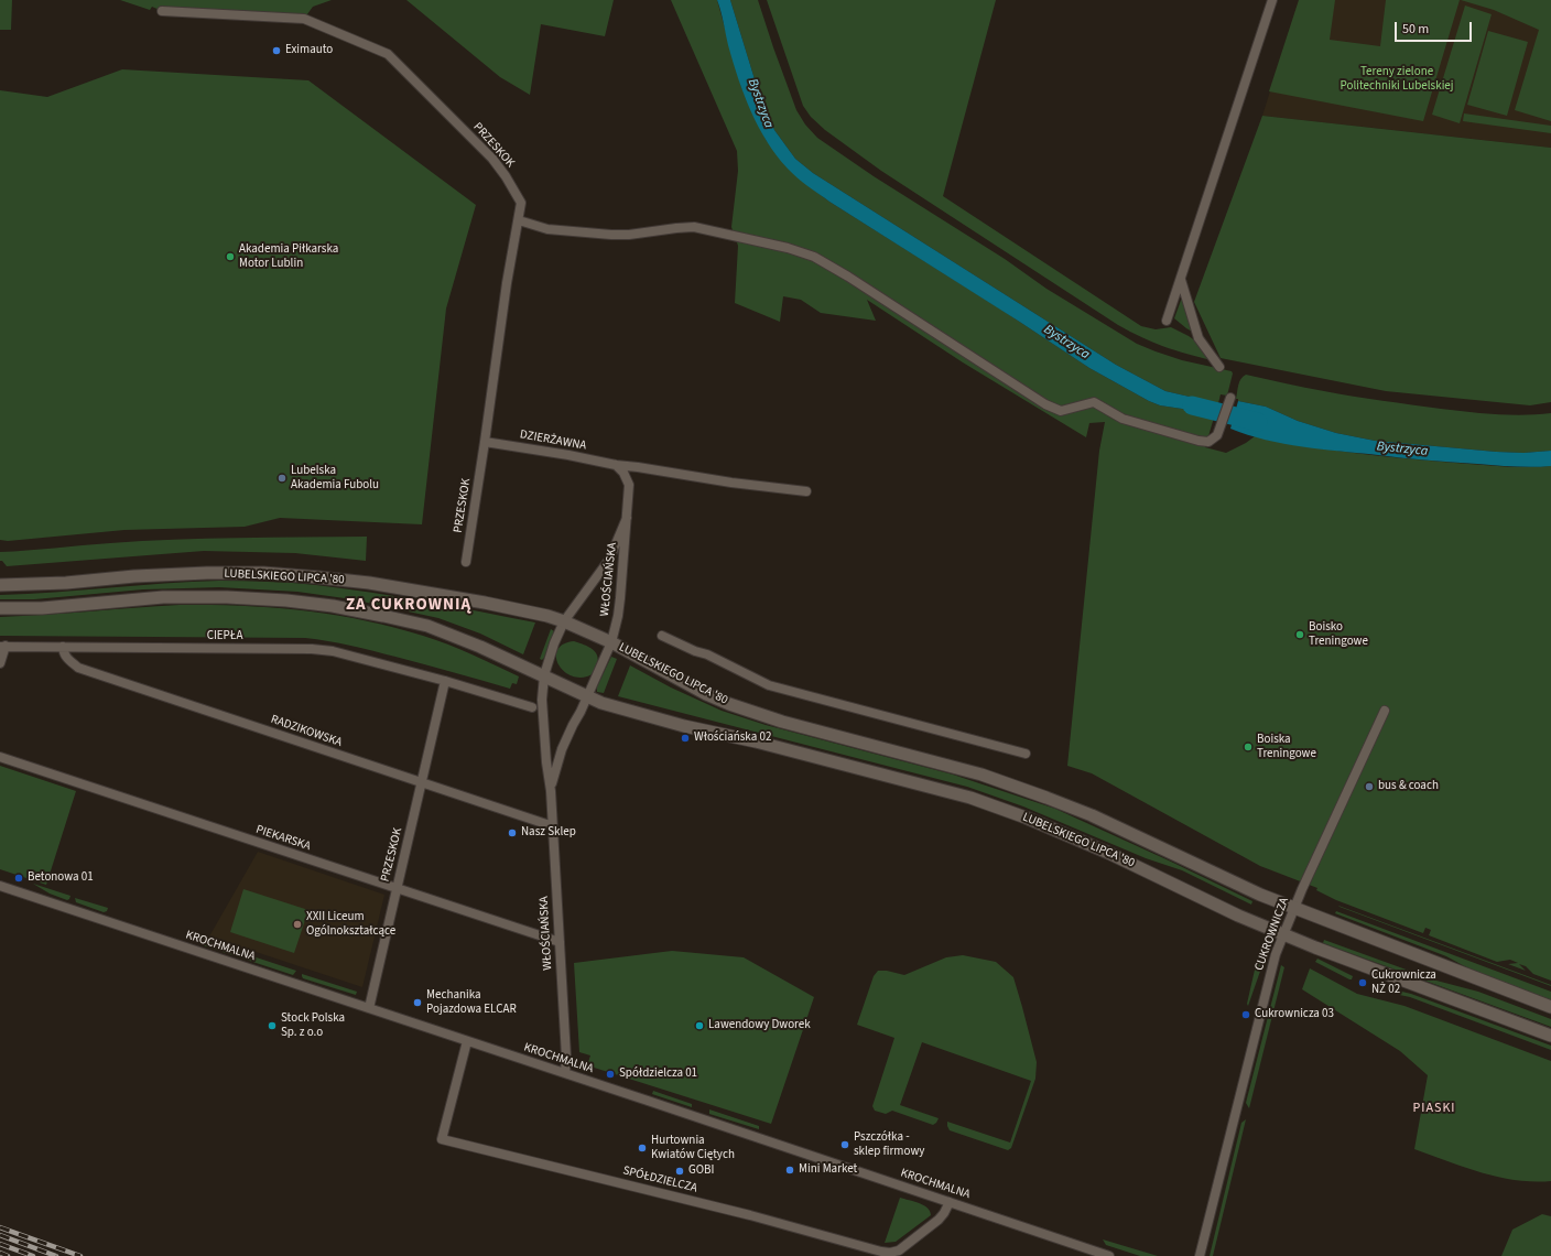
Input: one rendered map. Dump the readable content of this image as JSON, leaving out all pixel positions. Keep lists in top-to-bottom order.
{
  "streets": {
    "main road": ["LUBELSKIEGO LIPCA '80"],
    "street": [
      "PRZESKOK",
      "DZIERŻAWNA",
      "WŁOŚCIAŃSKA",
      "CIEPŁA",
      "RADZIKOWSKA",
      "PIEKARSKA",
      "CUKROWNICZA",
      "KROCHMALNA",
      "SPÓŁDZIELCZA"
    ]
  },
  "crossings": [
    ["PRZESKOK", "DZIERŻAWNA"],
    ["PRZESKOK", "CIEPŁA"],
    ["PRZESKOK", "RADZIKOWSKA"],
    ["PRZESKOK", "PIEKARSKA"],
    ["PRZESKOK", "KROCHMALNA"],
    ["DZIERŻAWNA", "WŁOŚCIAŃSKA"],
    ["LUBELSKIEGO LIPCA '80", "WŁOŚCIAŃSKA"],
    ["LUBELSKIEGO LIPCA '80", "CUKROWNICZA"],
    ["WŁOŚCIAŃSKA", "RADZIKOWSKA"],
    ["WŁOŚCIAŃSKA", "PIEKARSKA"],
    ["WŁOŚCIAŃSKA", "KROCHMALNA"],
    ["CIEPŁA", "RADZIKOWSKA"],
    ["KROCHMALNA", "SPÓŁDZIELCZA"]
  ],
  "districts": ["ZA CUKROWNIĄ", "PIASKI"],
  "water": ["Bystrzyca"],
  "parks": ["Tereny zielone Politechniki Lubelskiej"],
  "places": [
    "Eximauto",
    "Akademia Piłkarska Motor Lublin",
    "Lubelska Akademia Fubolu",
    "Boisko Treningowe",
    "Włościańska 02",
    "Boiska Treningowe",
    "bus & coach",
    "Nasz Sklep",
    "Betonowa 01",
    "XXII Liceum Ogólnokształcące",
    "Cukrownicza NŻ 02",
    "Mechanika Pojazdowa ELCAR",
    "Cukrownicza 03",
    "Stock Polska Sp. z o.o",
    "Lawendowy Dworek",
    "Spółdzielcza 01",
    "Pszczółka - sklep firmowy",
    "Hurtownia Kwiatów Ciętych",
    "Mini Market",
    "GOBI"
  ],
  "scale_bar": "50 m"
}
